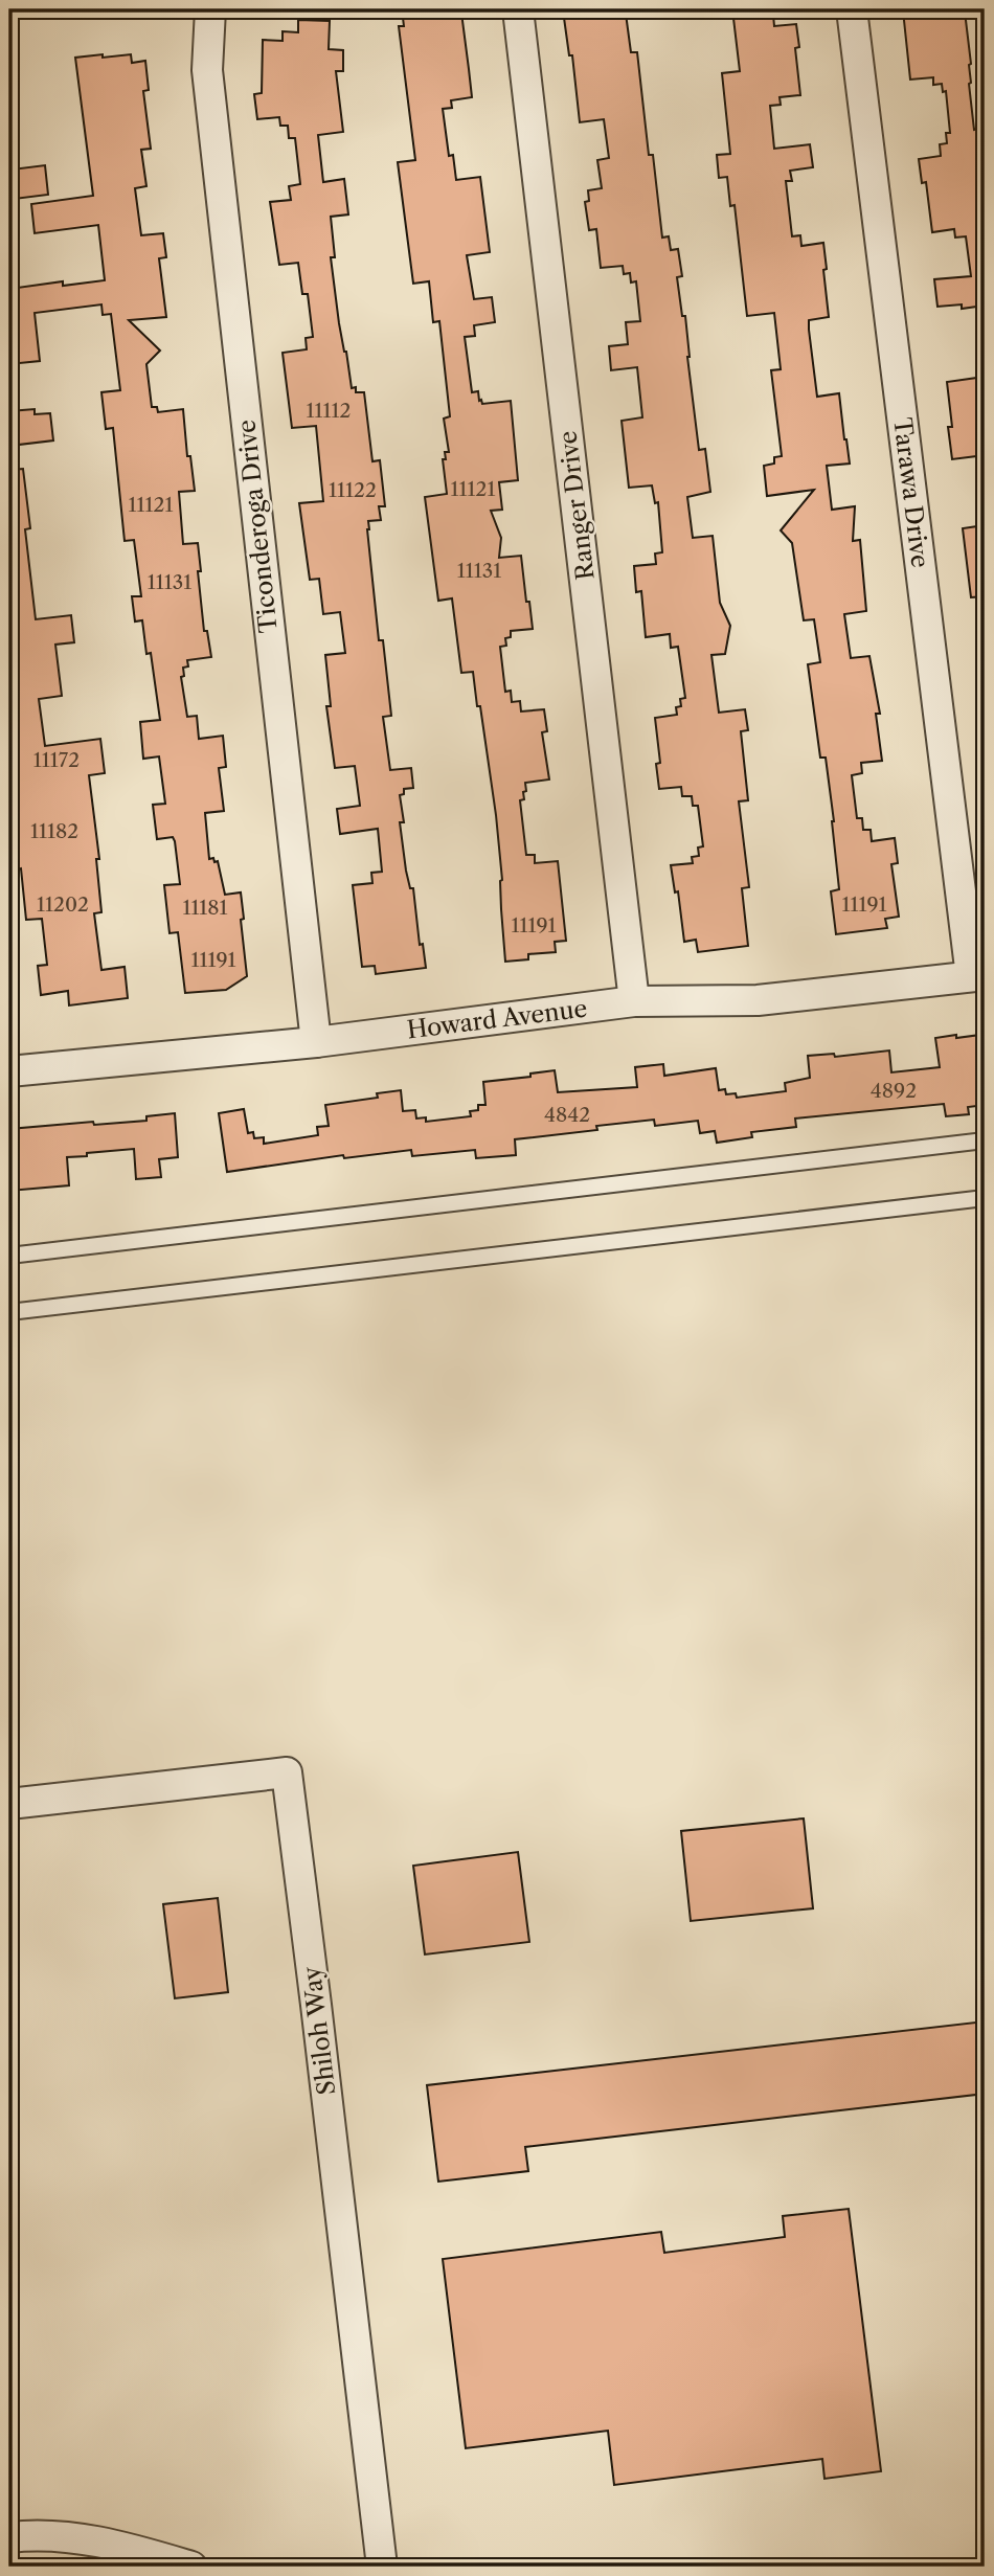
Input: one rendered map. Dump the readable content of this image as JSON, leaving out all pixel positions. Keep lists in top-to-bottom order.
{
  "streets": {
    "street": [
      "Tarawa Drive",
      "Ranger Drive",
      "Ticonderoga Drive",
      "Howard Avenue",
      "Shiloh Way"
    ]
  },
  "crossings": [
    ["Tarawa Drive", "Howard Avenue"],
    ["Ranger Drive", "Howard Avenue"],
    ["Ticonderoga Drive", "Howard Avenue"]
  ],
  "house_numbers": [
    "11112",
    "11121",
    "11122",
    "11121",
    "11131",
    "11131",
    "11172",
    "11182",
    "11202",
    "11191",
    "11181",
    "11191",
    "11191",
    "4892",
    "4842"
  ]
}
